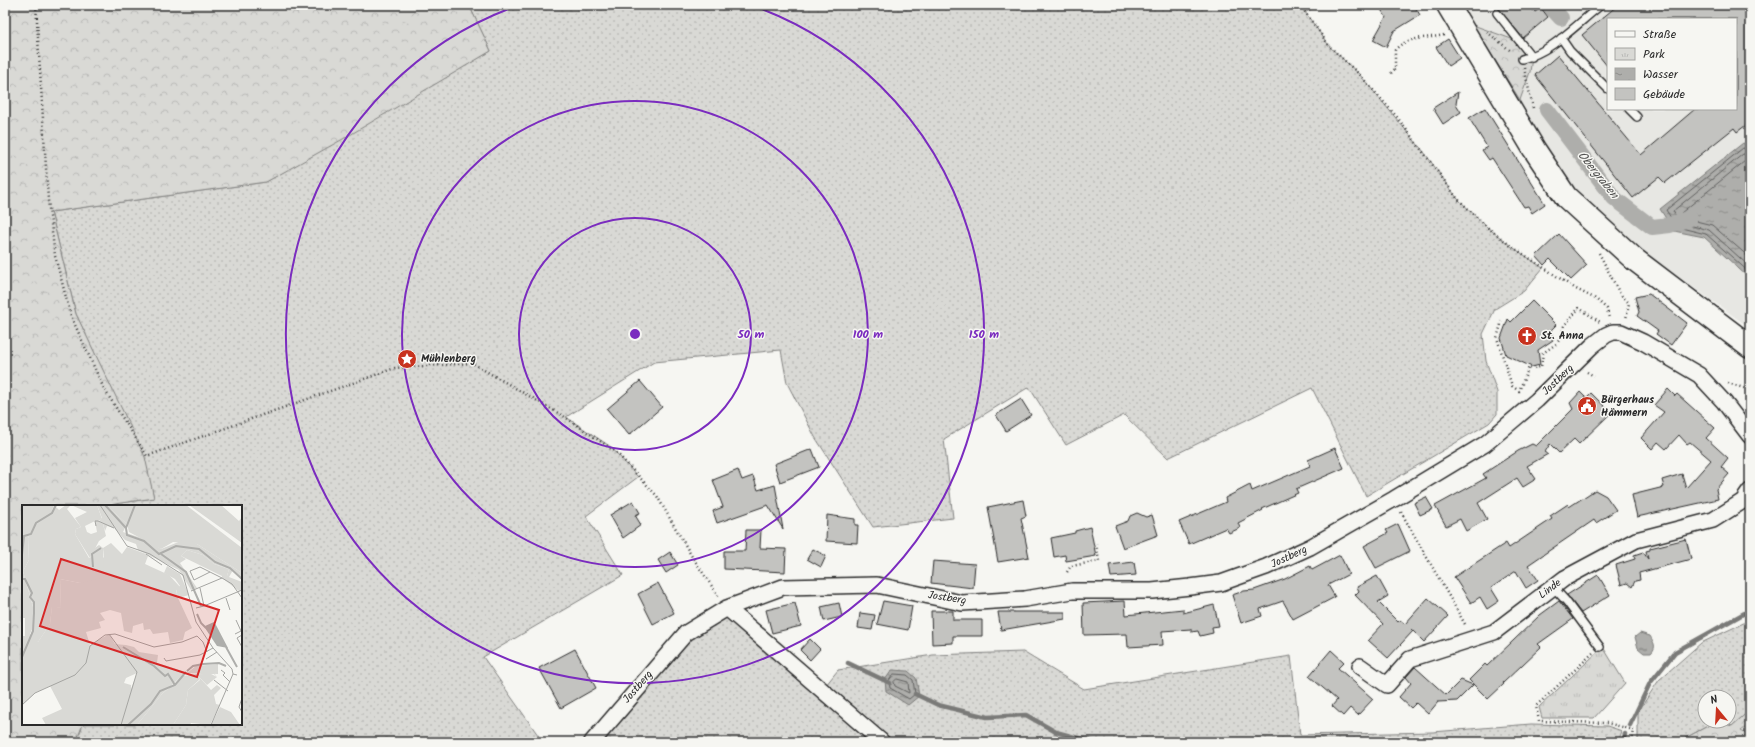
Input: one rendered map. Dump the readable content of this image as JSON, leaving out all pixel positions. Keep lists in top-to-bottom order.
{
  "streets": {
    "street": ["Jostberg", "Linde"]
  },
  "water": ["Obergraben"],
  "places": {
    "church": ["St. Anna"],
    "place": ["Mühlenberg"],
    "public building": ["Bürgerhaus Hämmern"]
  },
  "legend": [
    "Straße",
    "Park",
    "Wasser",
    "Gebäude"
  ],
  "north": "top",
  "rings": ["50 m", "100 m", "150 m"]
}
